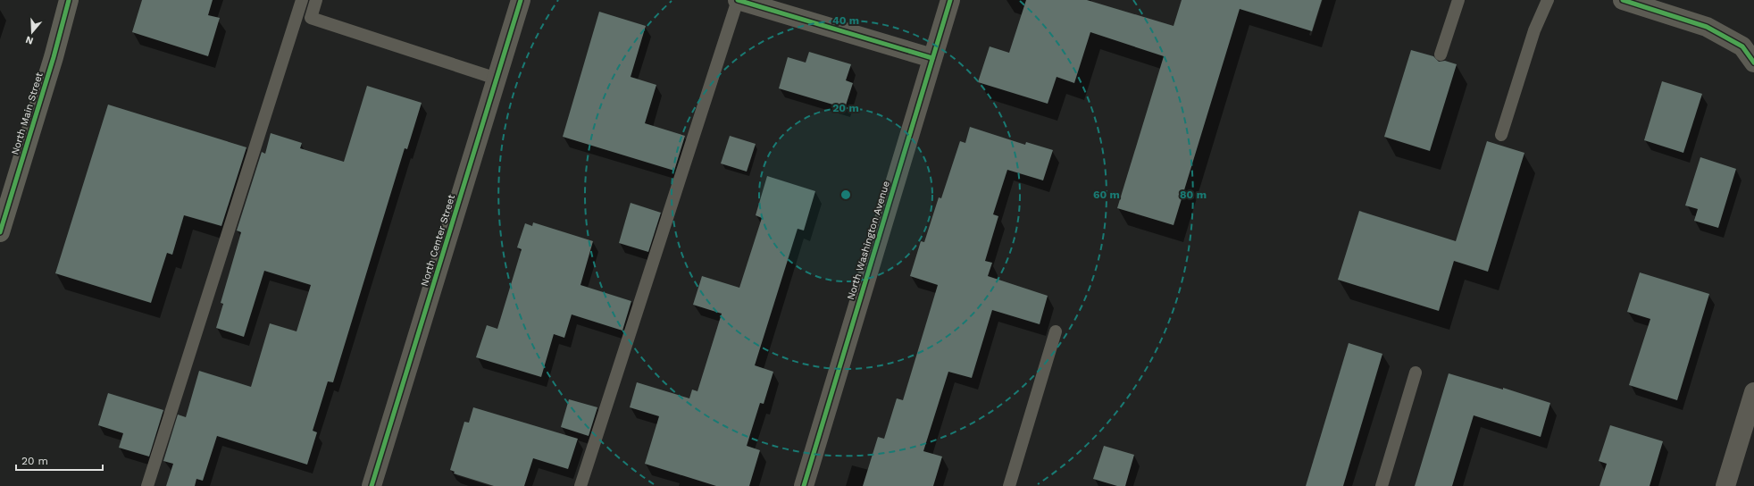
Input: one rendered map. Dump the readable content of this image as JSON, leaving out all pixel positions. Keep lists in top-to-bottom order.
{
  "streets": {
    "main road": ["North Main Street"],
    "street": ["North Center Street", "North Washington Avenue"]
  },
  "scale_bar": "20 m",
  "north": "bottom",
  "rings": [
    "40 m",
    "20 m",
    "60 m",
    "80 m"
  ]
}
